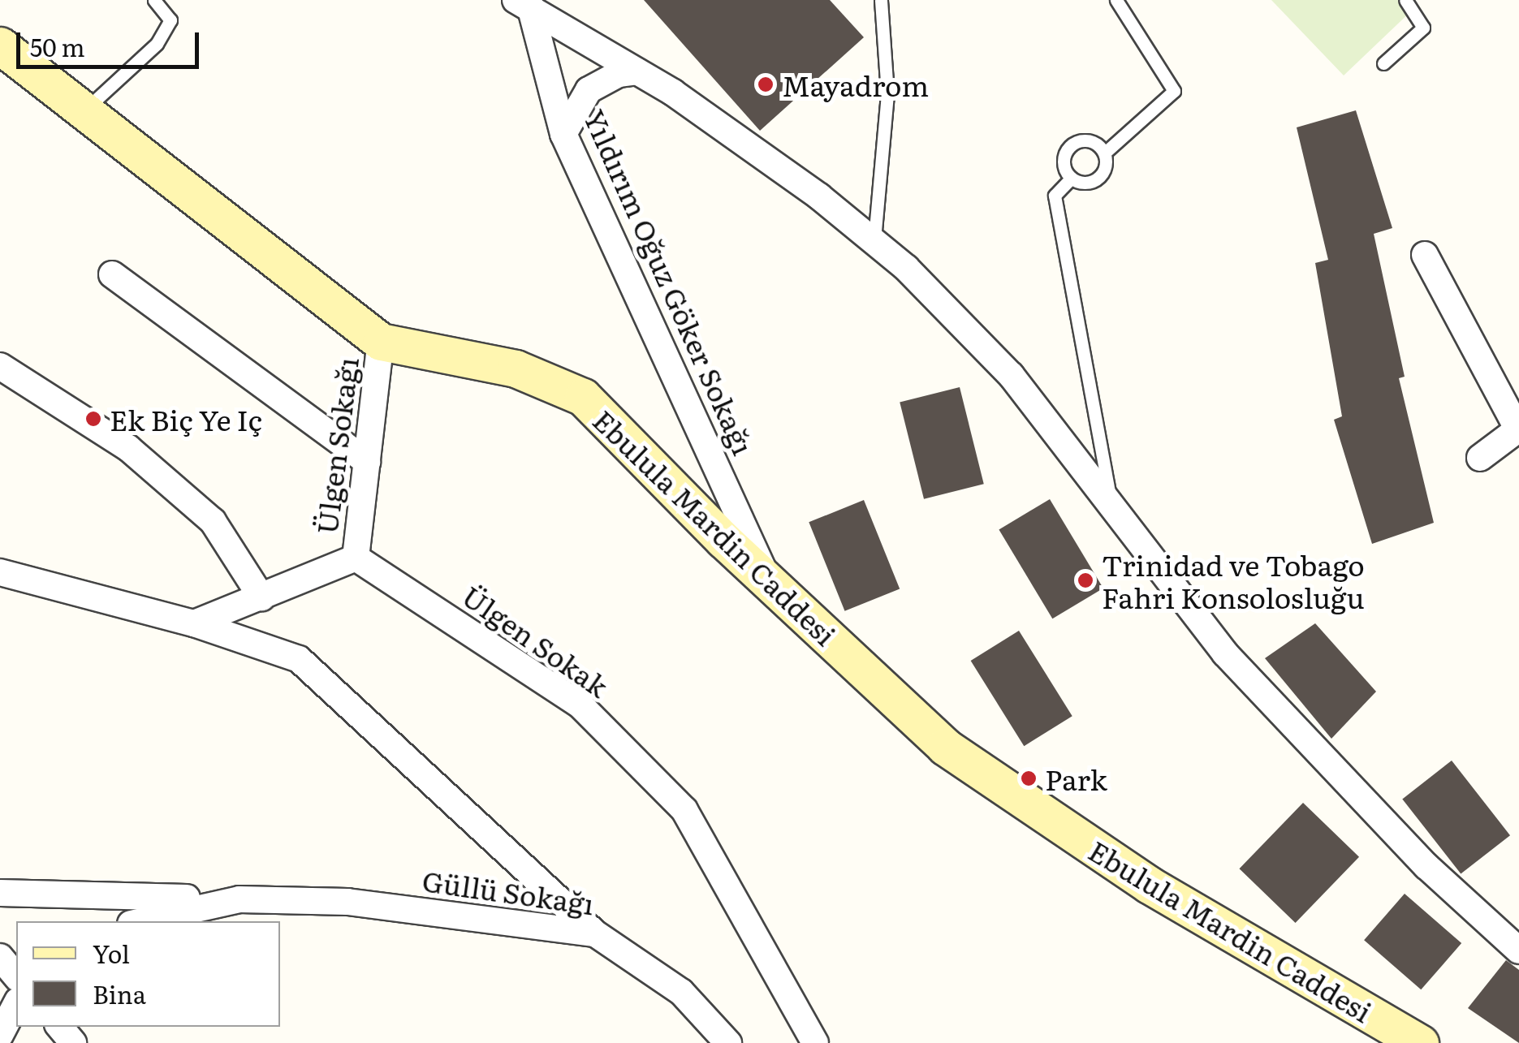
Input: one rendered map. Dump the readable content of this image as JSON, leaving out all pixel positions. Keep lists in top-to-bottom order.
{
  "streets": {
    "street": [
      "Yıldırım Oğuz Göker Sokağı",
      "Ülgen Sokağı",
      "Ebulula Mardin Caddesi",
      "Ülgen Sokak",
      "Güllü Sokağı"
    ]
  },
  "crossings": [
    ["Yıldırım Oğuz Göker Sokağı", "Ebulula Mardin Caddesi"],
    ["Ülgen Sokağı", "Ebulula Mardin Caddesi"],
    ["Ülgen Sokağı", "Ülgen Sokak"]
  ],
  "places": [
    "Mayadrom",
    "Ek Biç Ye Iç",
    "Trinidad ve Tobago Fahri Konsolosluğu",
    "Park"
  ],
  "legend": ["Yol", "Bina"],
  "scale_bar": "50 m"
}
